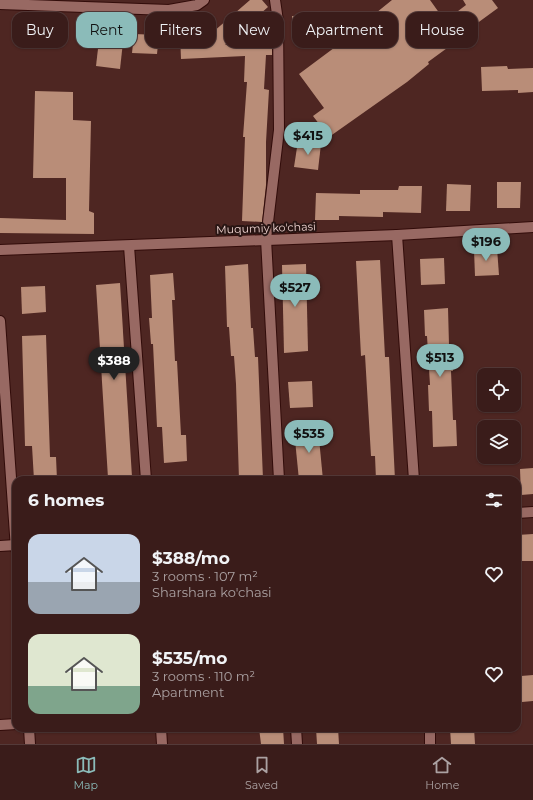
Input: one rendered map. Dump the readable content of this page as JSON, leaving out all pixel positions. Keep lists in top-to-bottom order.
{
  "streets": {
    "street": ["Muqumiy ko'chasi"]
  },
  "page": {
    "chip": [
      "Buy",
      "Rent",
      "Filters",
      "New",
      "Apartment",
      "House"
    ],
    "price": [
      "$415",
      "$196",
      "$527",
      "$513",
      "$388",
      "$535"
    ],
    "heading": "6 homes",
    "list": [
      {
        "name": "$388/mo",
        "note": "3 rooms · 107 m² · Sharshara ko'chasi"
      },
      {
        "name": "$535/mo",
        "note": "3 rooms · 110 m² · Apartment"
      }
    ],
    "tabs": ["Map", "Saved", "Home"]
  }
}
